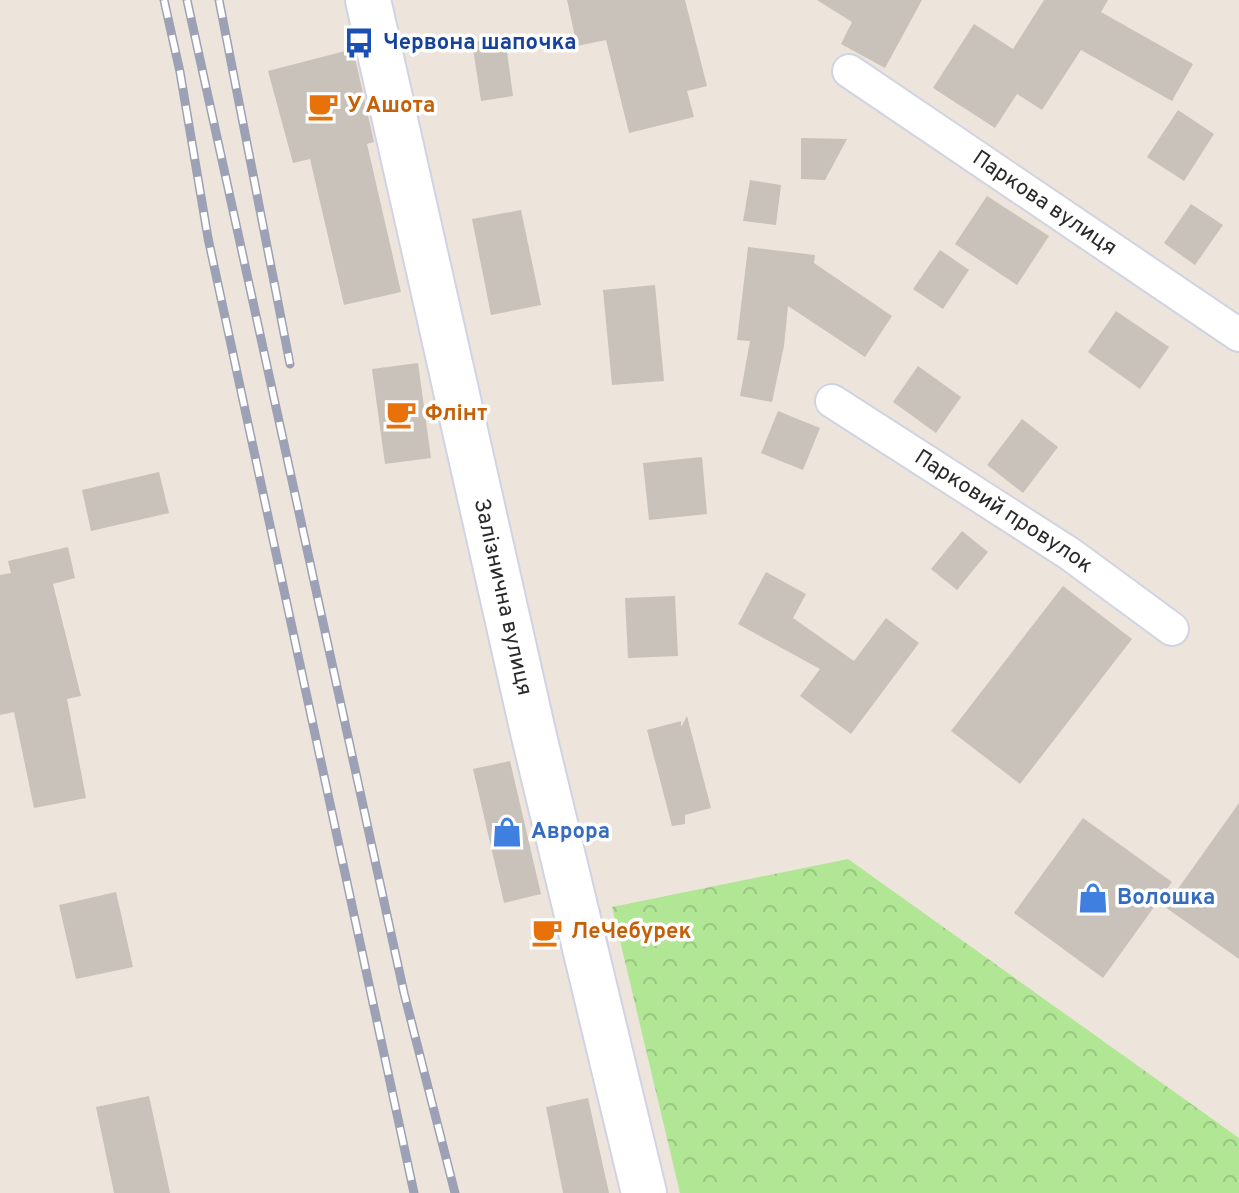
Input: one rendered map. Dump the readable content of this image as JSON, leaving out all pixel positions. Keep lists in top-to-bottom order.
{
  "streets": {
    "street": ["Паркова вулиця", "Парковий провулок", "Залізнична вулиця"]
  },
  "places": {
    "bus stop": ["Червона шапочка"],
    "cafe": ["У Ашота", "Флінт", "ЛеЧебурек"],
    "shop": ["Аврора", "Волошка"]
  }
}
